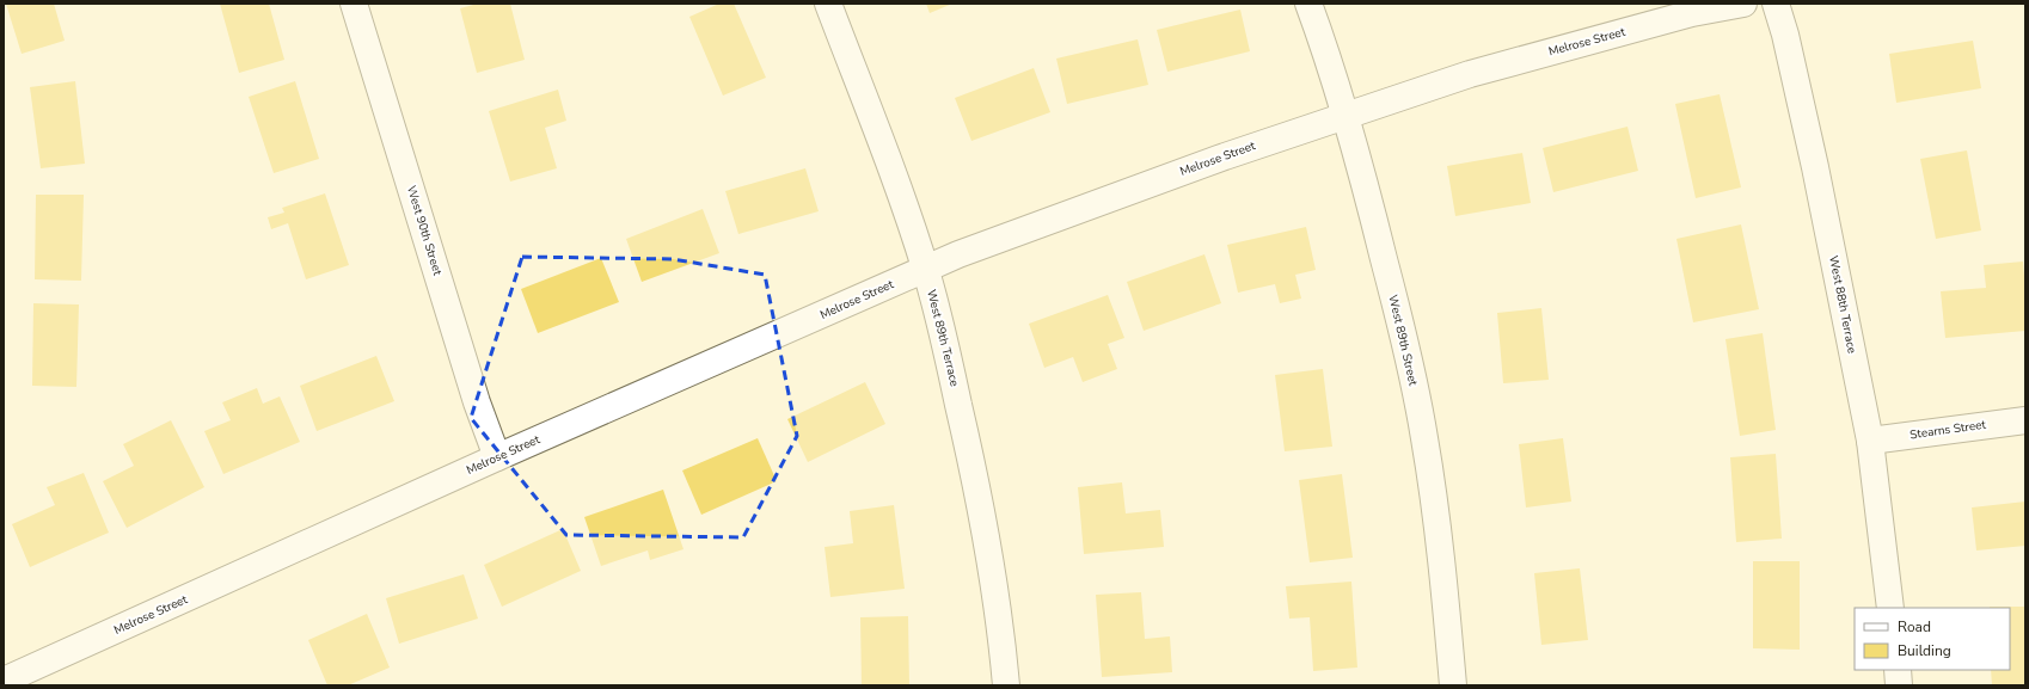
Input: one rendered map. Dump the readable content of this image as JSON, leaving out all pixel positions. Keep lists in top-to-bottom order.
{
  "streets": {
    "street": [
      "Melrose Street",
      "West 90th Street",
      "West 88th Terrace",
      "West 89th Terrace",
      "West 89th Street",
      "Stearns Street"
    ]
  },
  "crossings": [
    ["Melrose Street", "West 90th Street"],
    ["Melrose Street", "West 89th Terrace"],
    ["Melrose Street", "West 89th Street"],
    ["West 88th Terrace", "Stearns Street"]
  ],
  "legend": ["Road", "Building"]
}
